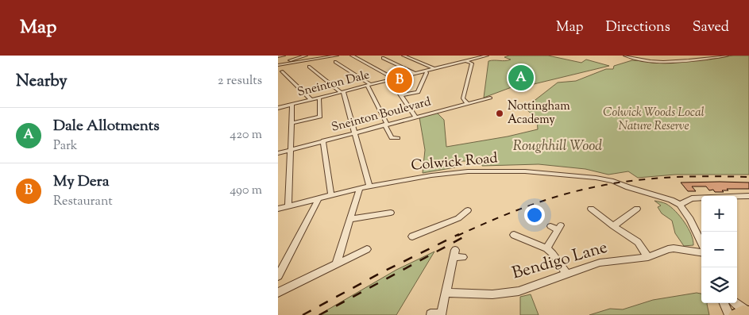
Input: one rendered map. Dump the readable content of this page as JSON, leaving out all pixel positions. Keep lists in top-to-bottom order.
{
  "streets": {
    "street": [
      "Sneinton Dale",
      "Sneinton Boulevard",
      "Colwick Road",
      "Bendigo Lane"
    ]
  },
  "parks": ["Colwick Woods Local Nature Reserve", "Roughhill Wood"],
  "places": ["Nottingham Academy"],
  "page": {
    "header": "Map",
    "nav": ["Map", "Directions", "Saved"],
    "heading": ["Nearby", "2 results"],
    "pins": ["A", "B"],
    "list": [
      {
        "mark": "A",
        "name": "Dale Allotments",
        "note": "Park",
        "value": "420 m"
      },
      {
        "mark": "B",
        "name": "My Dera",
        "note": "Restaurant",
        "value": "490 m"
      }
    ],
    "map_buttons": ["+", "−"]
  }
}
